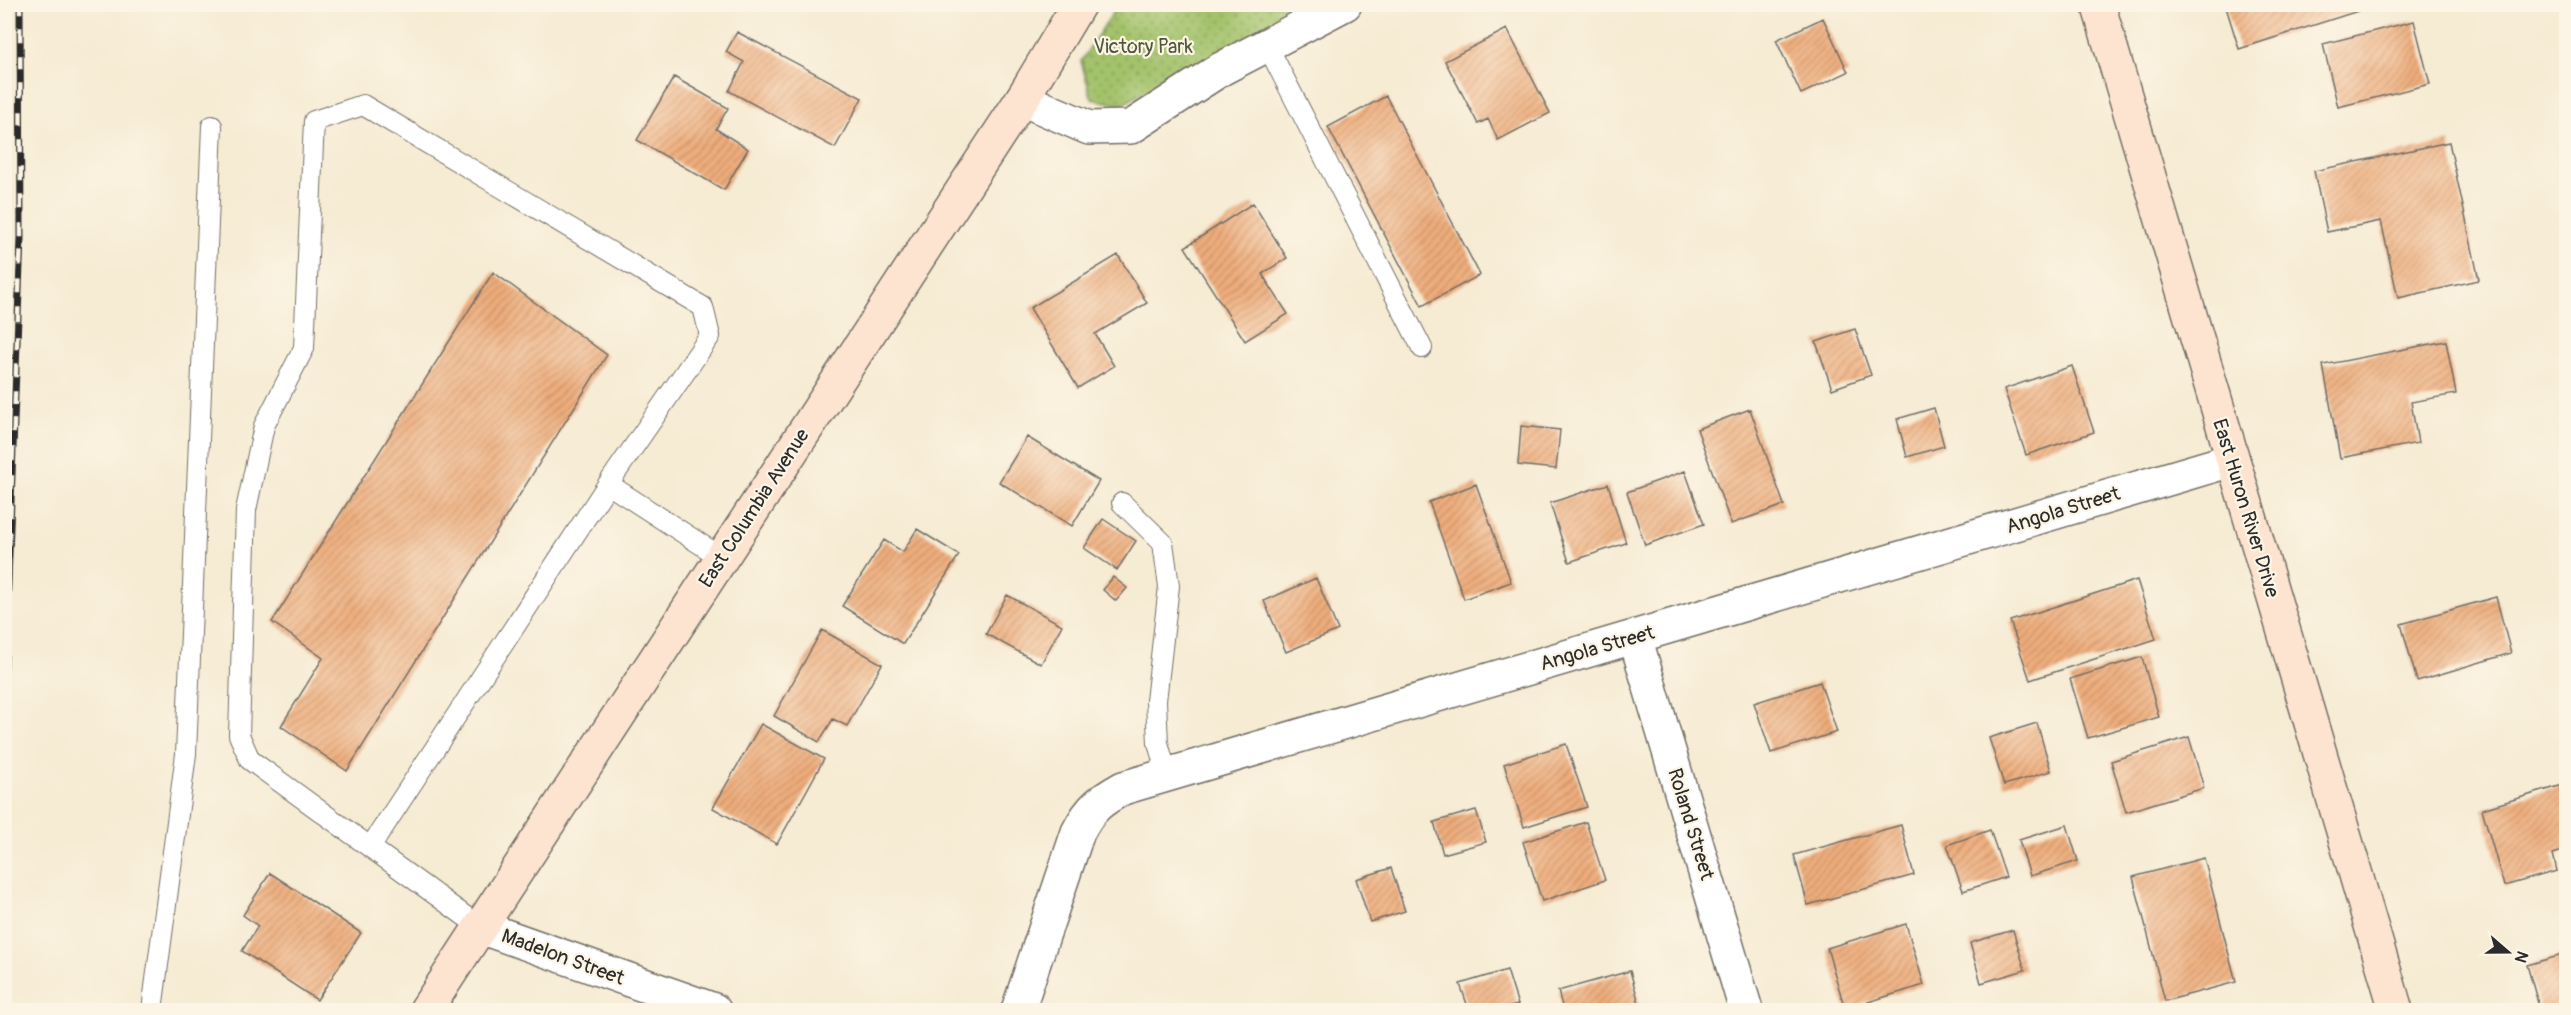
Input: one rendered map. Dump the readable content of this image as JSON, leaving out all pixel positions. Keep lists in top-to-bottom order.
{
  "streets": {
    "street": [
      "East Columbia Avenue",
      "East Huron River Drive",
      "Angola Street",
      "Roland Street",
      "Madelon Street"
    ]
  },
  "crossings": [
    ["East Columbia Avenue", "Madelon Street"],
    ["East Huron River Drive", "Angola Street"],
    ["Angola Street", "Roland Street"]
  ],
  "parks": ["Victory Park"],
  "north": "right"
}
